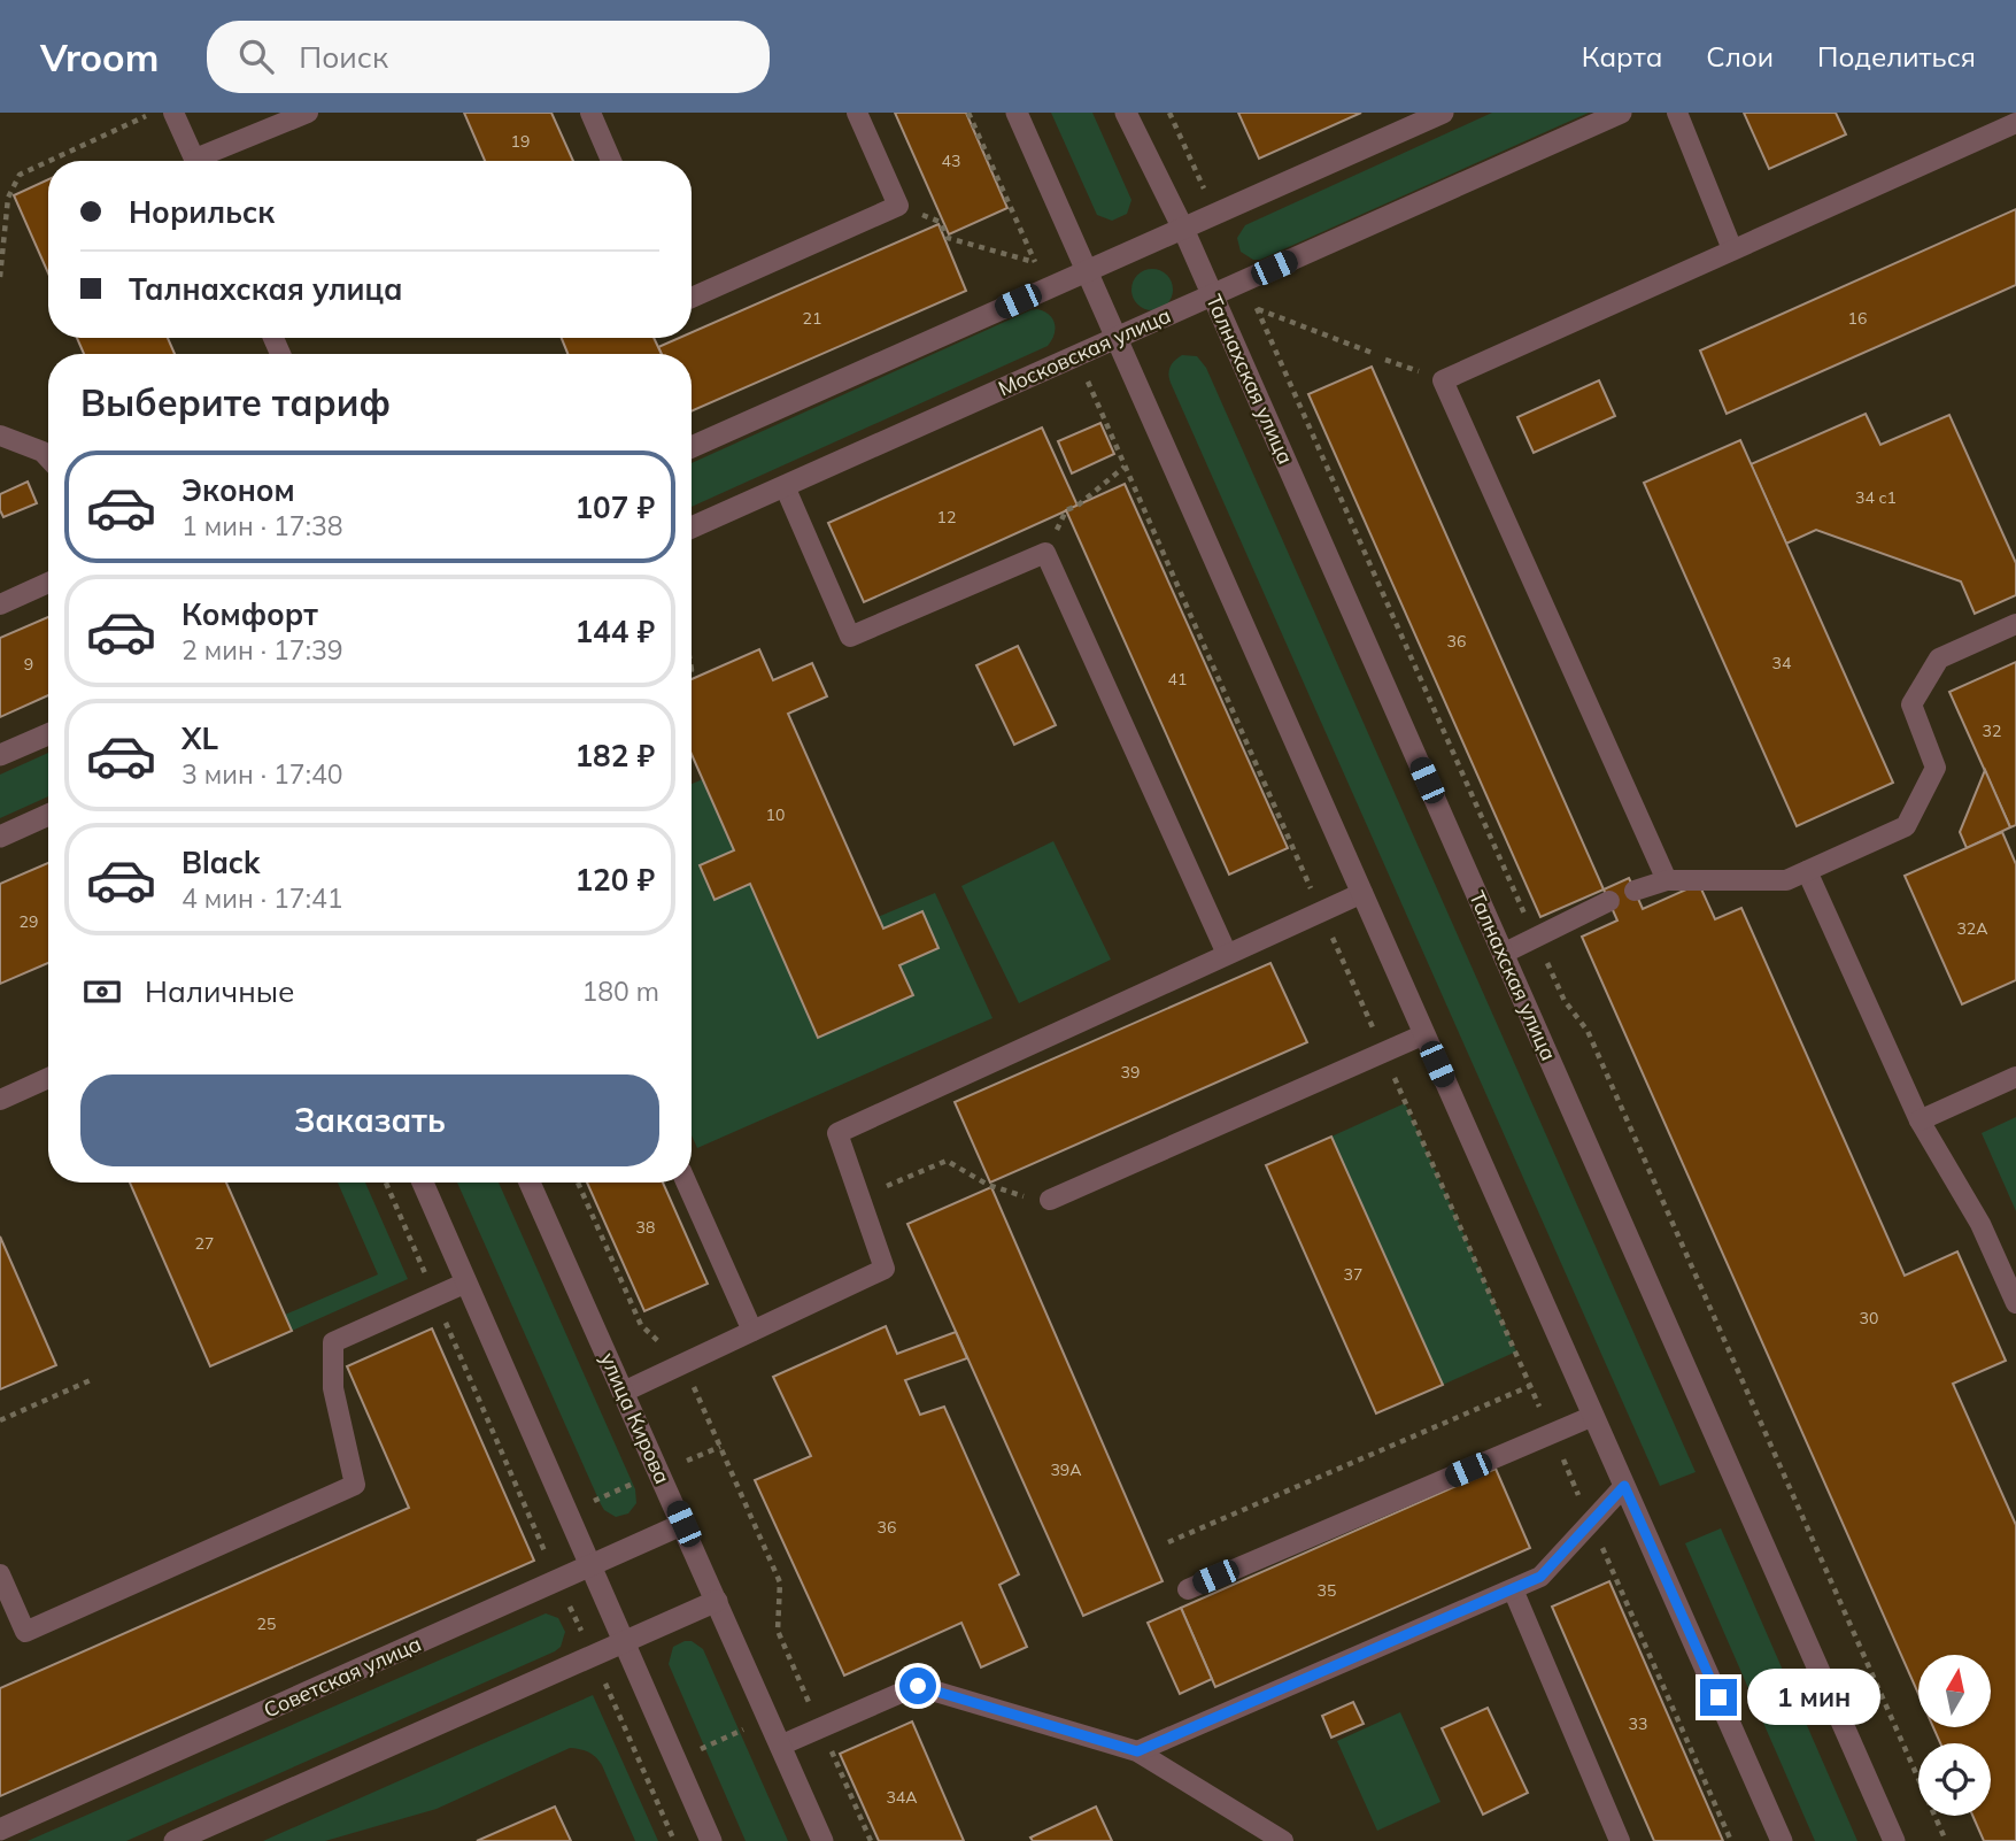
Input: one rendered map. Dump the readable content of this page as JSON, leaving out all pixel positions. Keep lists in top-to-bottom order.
{
  "streets": {
    "street": [
      "Московская улица",
      "Талнахская улица",
      "улица Кирова",
      "Советская улица"
    ]
  },
  "crossings": [
    ["Московская улица", "Талнахская улица"],
    ["улица Кирова", "Советская улица"]
  ],
  "house_numbers": [
    "19",
    "43",
    "21",
    "16",
    "34 с1",
    "12",
    "36",
    "34",
    "9",
    "41",
    "32",
    "10",
    "29",
    "32А",
    "39",
    "38",
    "27",
    "37",
    "30",
    "39А",
    "36",
    "35",
    "25",
    "33",
    "34А"
  ],
  "north": "top",
  "page": {
    "header": "Vroom",
    "search": "Поиск",
    "nav": ["Карта", "Слои", "Поделиться"],
    "banner": ["Норильск", "Талнахская улица"],
    "heading": "Выберите тариф",
    "list": [
      {
        "name": "Эконом",
        "note": "1 мин · 17:38",
        "value": "107 ₽"
      },
      {
        "name": "Комфорт",
        "note": "2 мин · 17:39",
        "value": "144 ₽"
      },
      {
        "name": "XL",
        "note": "3 мин · 17:40",
        "value": "182 ₽"
      },
      {
        "name": "Black",
        "note": "4 мин · 17:41",
        "value": "120 ₽"
      }
    ],
    "pay": ["Наличные", "180 m"],
    "buttons": "Заказать",
    "bubble": "1 мин"
  }
}
